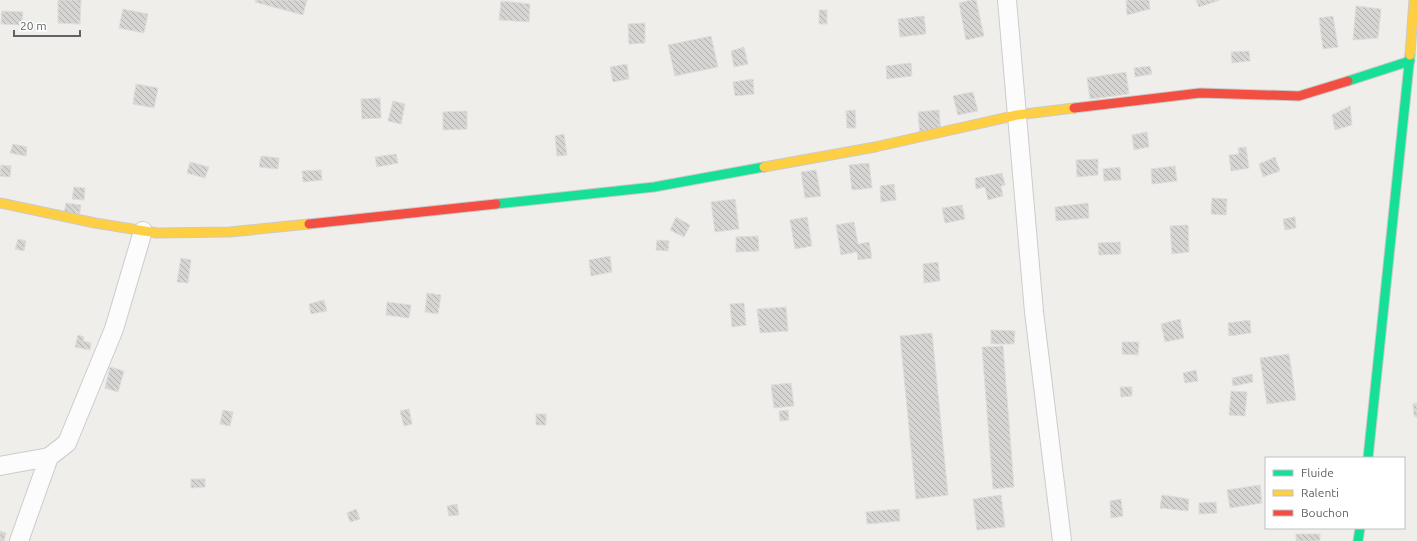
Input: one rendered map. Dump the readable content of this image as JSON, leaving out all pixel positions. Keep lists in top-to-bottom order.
{
  "legend": ["Fluide", "Ralenti", "Bouchon"],
  "scale_bar": "20 m"
}
